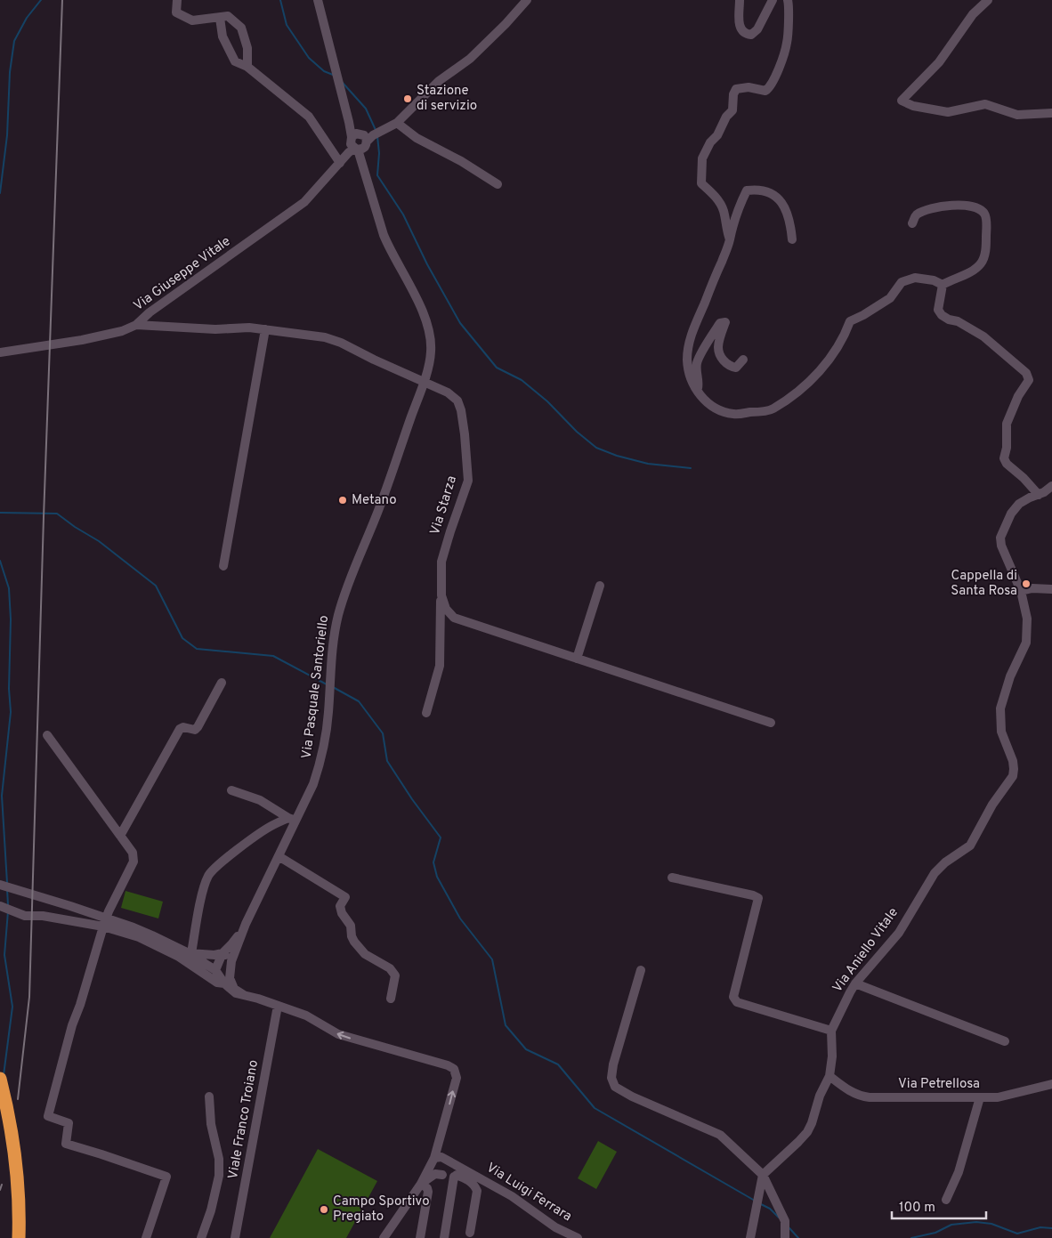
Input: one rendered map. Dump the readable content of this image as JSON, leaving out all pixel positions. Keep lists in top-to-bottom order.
{
  "streets": {
    "street": [
      "Via Giuseppe Vitale",
      "Via Starza",
      "Via Pasquale Santoriello",
      "Via Aniello Vitale",
      "Via Petrellosa",
      "Viale Franco Troiano",
      "Via Luigi Ferrara"
    ]
  },
  "crossings": [
    ["Via Giuseppe Vitale", "Via Starza"],
    ["Via Giuseppe Vitale", "Via Pasquale Santoriello"],
    ["Via Starza", "Via Pasquale Santoriello"],
    ["Via Aniello Vitale", "Via Petrellosa"]
  ],
  "places": [
    "Stazione di servizio",
    "Metano",
    "Cappella di Santa Rosa",
    "Campo Sportivo Pregiato"
  ],
  "scale_bar": "100 m"
}
